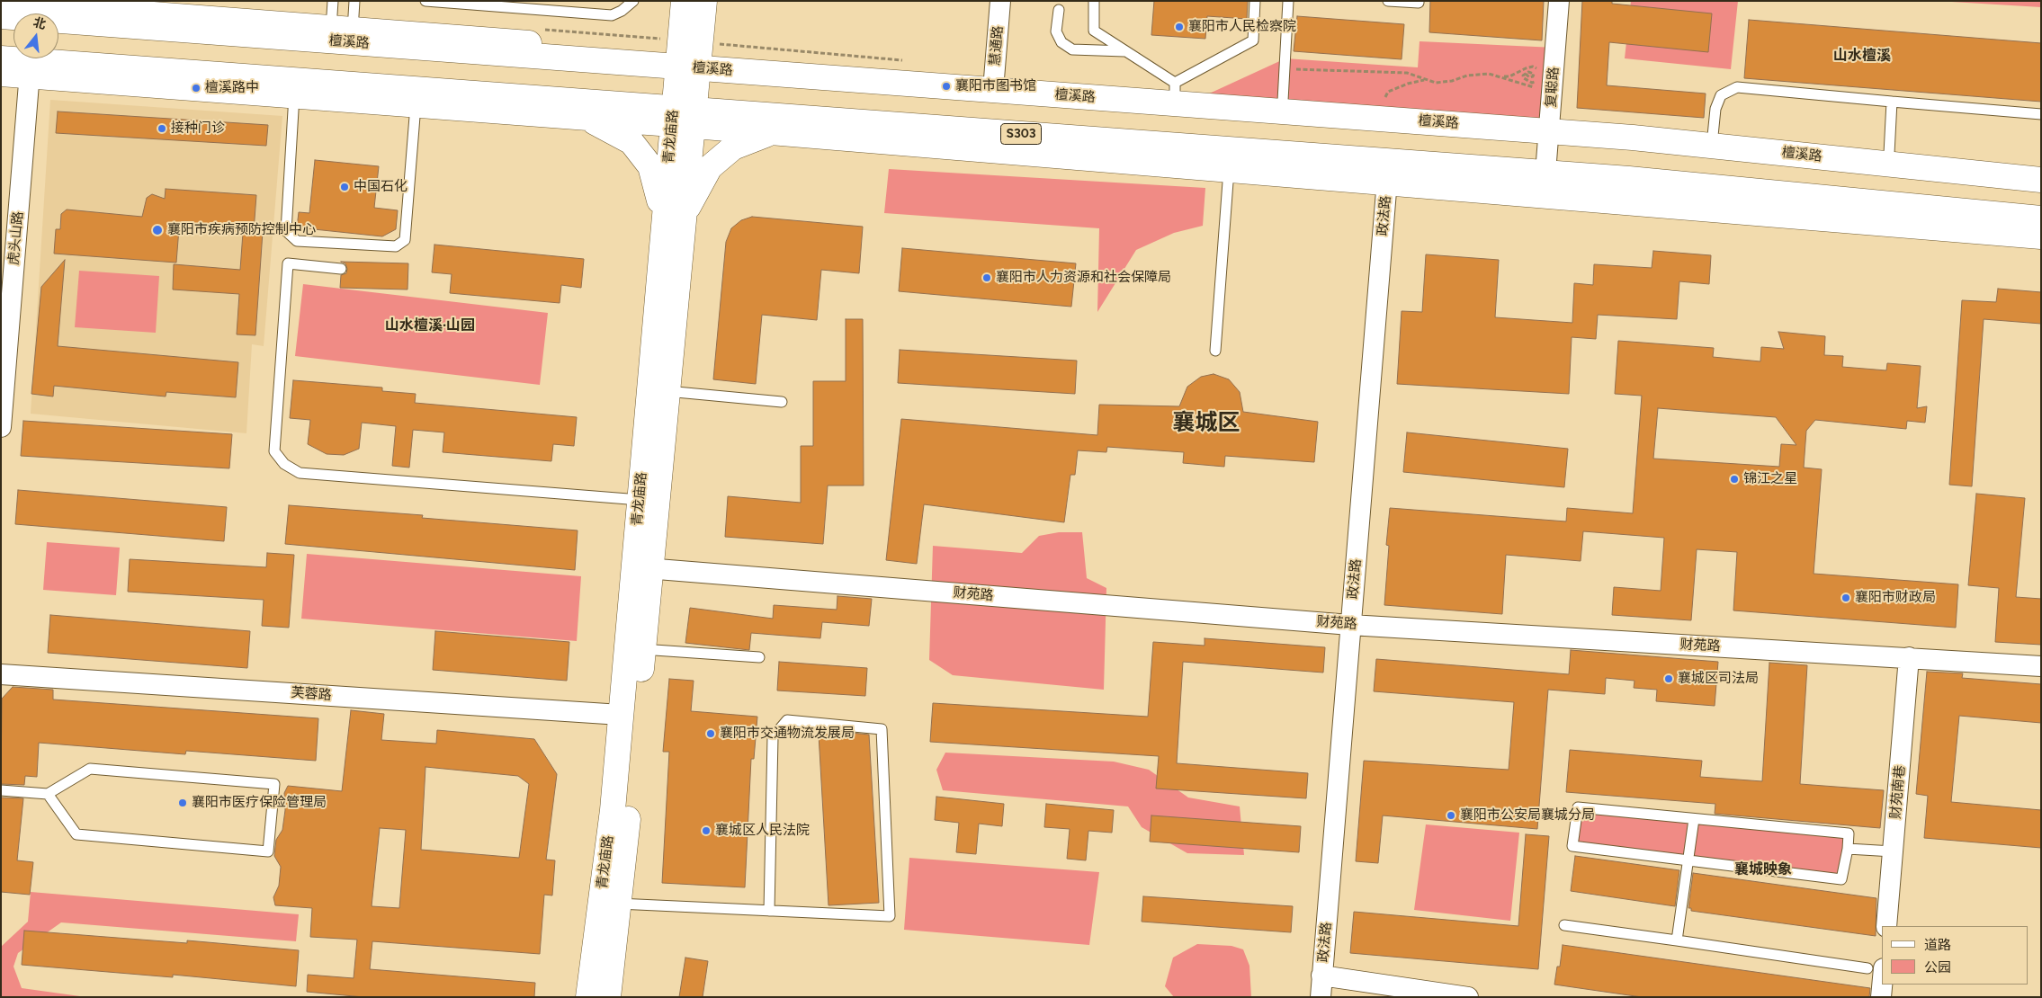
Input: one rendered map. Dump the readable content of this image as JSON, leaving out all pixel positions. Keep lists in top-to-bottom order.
{
  "streets": {
    "street": [
      "檀溪路",
      "慧通路",
      "复聪路",
      "S303",
      "青龙庙路",
      "政法路",
      "虎头山路",
      "财苑路",
      "芙蓉路",
      "财苑南巷"
    ]
  },
  "crossings": [
    ["檀溪路", "慧通路"],
    ["檀溪路", "复聪路"],
    ["檀溪路", "青龙庙路"],
    ["复聪路", "S303"],
    ["S303", "青龙庙路"],
    ["S303", "政法路"],
    ["S303", "虎头山路"],
    ["青龙庙路", "财苑路"],
    ["青龙庙路", "芙蓉路"],
    ["政法路", "财苑路"],
    ["财苑路", "财苑南巷"]
  ],
  "districts": [
    "山水檀溪",
    "山水檀溪·山园",
    "襄城区",
    "襄城映象"
  ],
  "places": [
    "襄阳市人民检察院",
    "襄阳市图书馆",
    "檀溪路中",
    "接种门诊",
    "中国石化",
    "襄阳市疾病预防控制中心",
    "襄阳市人力资源和社会保障局",
    "锦江之星",
    "襄阳市财政局",
    "襄城区司法局",
    "襄阳市交通物流发展局",
    "襄阳市医疗保险管理局",
    "襄阳市公安局襄城分局",
    "襄城区人民法院"
  ],
  "legend": ["道路", "公园"],
  "north": "top"
}
